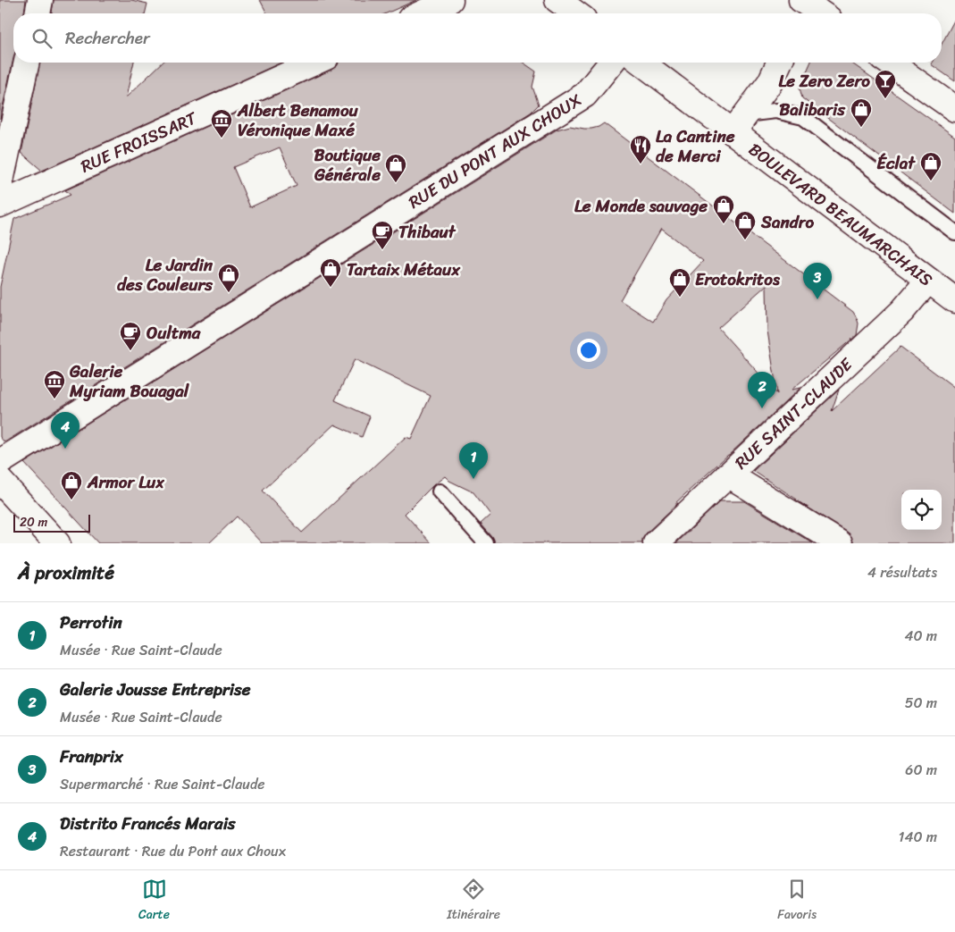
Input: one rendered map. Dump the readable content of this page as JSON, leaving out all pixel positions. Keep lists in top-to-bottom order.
{
  "streets": {
    "street": [
      "RUE FROISSART",
      "RUE DU PONT AUX CHOUX",
      "BOULEVARD BEAUMARCHAIS",
      "RUE SAINT-CLAUDE"
    ]
  },
  "crossings": [
    ["BOULEVARD BEAUMARCHAIS", "RUE SAINT-CLAUDE"]
  ],
  "places": {
    "bar": ["Le Zero Zero"],
    "shop": [
      "Balibaris",
      "Éclat",
      "Boutique Générale",
      "Le Monde sauvage",
      "Sandro",
      "Tartaix Métaux",
      "Le Jardin des Couleurs",
      "Erotokritos",
      "Armor Lux"
    ],
    "museum": ["Albert Benamou Véronique Maxé", "Galerie Myriam Bouagal"],
    "restaurant": ["La Cantine de Merci"],
    "cafe": ["Thibaut", "Oultma"]
  },
  "scale_bar": "20 m",
  "page": {
    "search": "Rechercher",
    "pins": [
      "3",
      "2",
      "4",
      "1"
    ],
    "scale": "20 m",
    "heading": ["À proximité", "4 résultats"],
    "list": [
      {
        "mark": "1",
        "name": "Perrotin",
        "note": "Musée · Rue Saint-Claude",
        "value": "40 m"
      },
      {
        "mark": "2",
        "name": "Galerie Jousse Entreprise",
        "note": "Musée · Rue Saint-Claude",
        "value": "50 m"
      },
      {
        "mark": "3",
        "name": "Franprix",
        "note": "Supermarché · Rue Saint-Claude",
        "value": "60 m"
      },
      {
        "mark": "4",
        "name": "Distrito Francés Marais",
        "note": "Restaurant · Rue du Pont aux Choux",
        "value": "140 m"
      }
    ],
    "nav": ["Carte", "Itinéraire", "Favoris"]
  }
}
